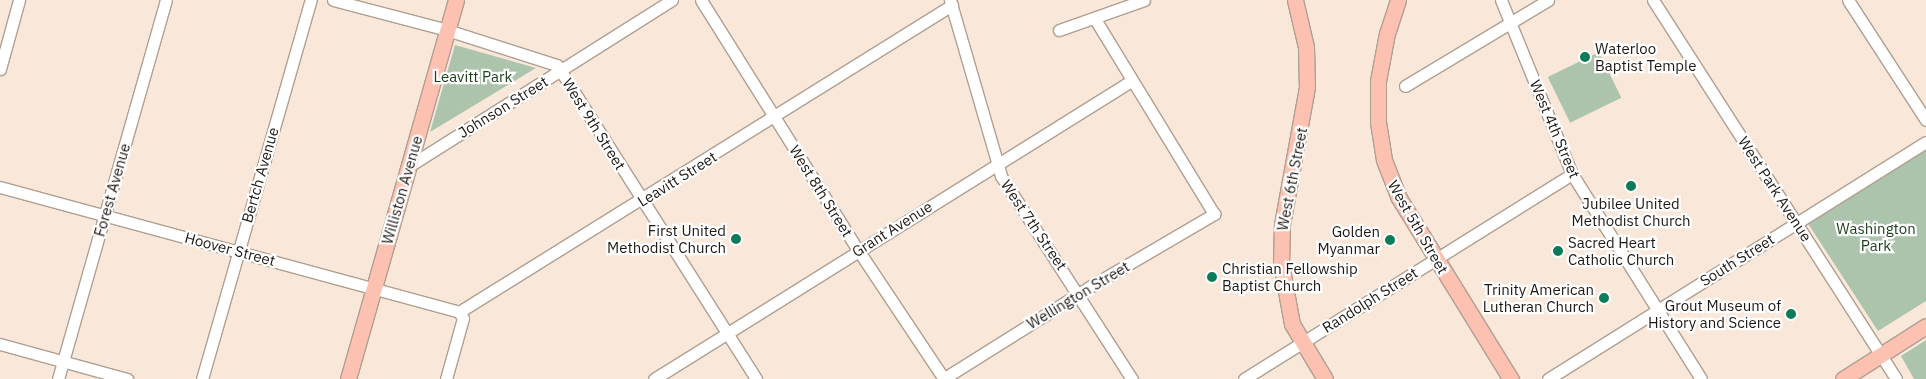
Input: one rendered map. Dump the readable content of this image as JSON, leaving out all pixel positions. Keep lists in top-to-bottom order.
{
  "streets": {
    "main road": ["West 6th Street", "Williston Avenue", "West 5th Street"],
    "street": [
      "Johnson Street",
      "West 9th Street",
      "West 4th Street",
      "Bertch Avenue",
      "Leavitt Street",
      "West Park Avenue",
      "Forest Avenue",
      "West 8th Street",
      "West 7th Street",
      "Grant Avenue",
      "Hoover Street",
      "South Street",
      "Wellington Street",
      "Randolph Street"
    ]
  },
  "crossings": [
    ["Johnson Street", "West 9th Street"],
    ["Johnson Street", "Williston Avenue"],
    ["West 9th Street", "Leavitt Street"],
    ["West 9th Street", "Williston Avenue"],
    ["West 9th Street", "Grant Avenue"],
    ["West 4th Street", "South Street"],
    ["West 4th Street", "Randolph Street"],
    ["Bertch Avenue", "Hoover Street"],
    ["Leavitt Street", "West 8th Street"],
    ["Leavitt Street", "West 7th Street"],
    ["Leavitt Street", "Hoover Street"],
    ["West 6th Street", "Randolph Street"],
    ["West Park Avenue", "South Street"],
    ["Forest Avenue", "Hoover Street"],
    ["Williston Avenue", "Hoover Street"],
    ["West 8th Street", "Grant Avenue"],
    ["West 8th Street", "Wellington Street"],
    ["West 7th Street", "Grant Avenue"],
    ["West 7th Street", "Wellington Street"],
    ["West 5th Street", "Randolph Street"],
    ["Grant Avenue", "Wellington Street"]
  ],
  "parks": ["Leavitt Park", "Washington Park"],
  "places": [
    "Waterloo Baptist Temple",
    "Jubilee United Methodist Church",
    "First United Methodist Church",
    "Golden Myanmar",
    "Sacred Heart Catholic Church",
    "Christian Fellowship Baptist Church",
    "Trinity American Lutheran Church",
    "Grout Museum of History and Science"
  ]
}
